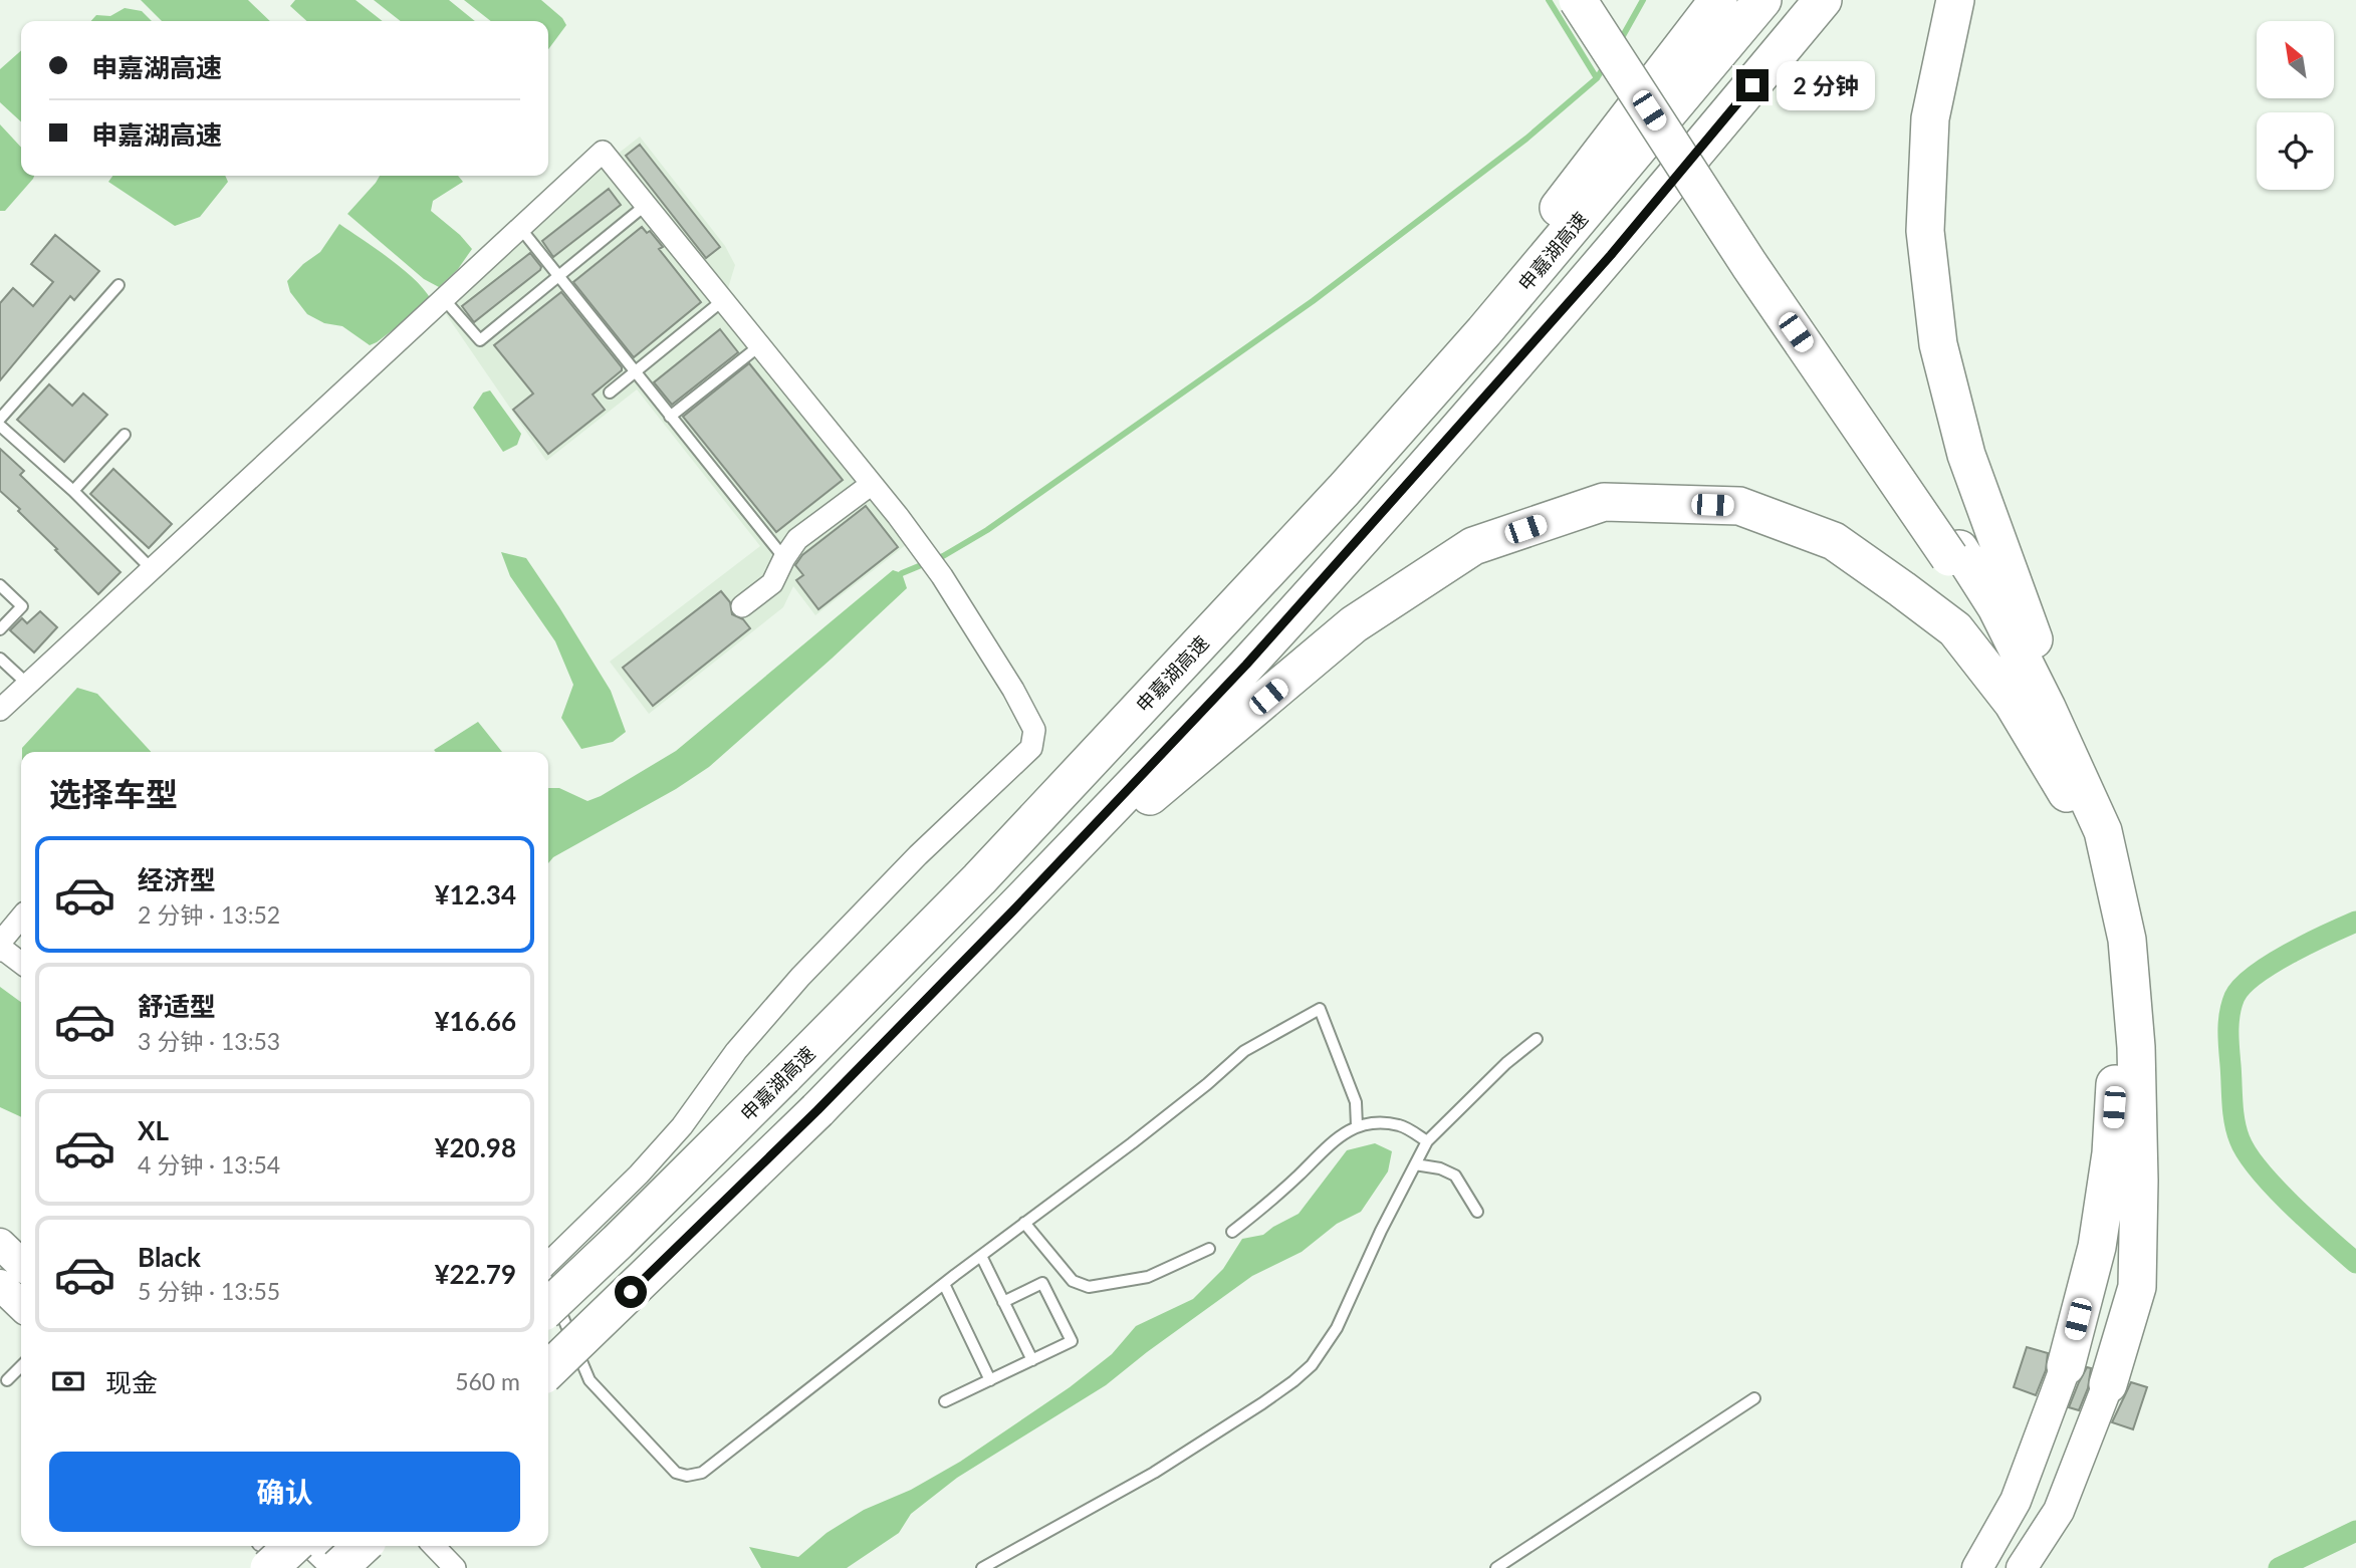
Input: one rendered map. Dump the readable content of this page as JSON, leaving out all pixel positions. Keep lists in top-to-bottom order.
{
  "streets": {
    "highway": ["申嘉湖高速"]
  },
  "north": "top left",
  "page": {
    "banner": ["申嘉湖高速", "申嘉湖高速"],
    "bubble": "2 分钟",
    "heading": "选择车型",
    "list": [
      {
        "name": "经济型",
        "note": "2 分钟 · 13:52",
        "value": "¥12.34"
      },
      {
        "name": "舒适型",
        "note": "3 分钟 · 13:53",
        "value": "¥16.66"
      },
      {
        "name": "XL",
        "note": "4 分钟 · 13:54",
        "value": "¥20.98"
      },
      {
        "name": "Black",
        "note": "5 分钟 · 13:55",
        "value": "¥22.79"
      }
    ],
    "pay": ["现金", "560 m"],
    "buttons": "确认"
  }
}
